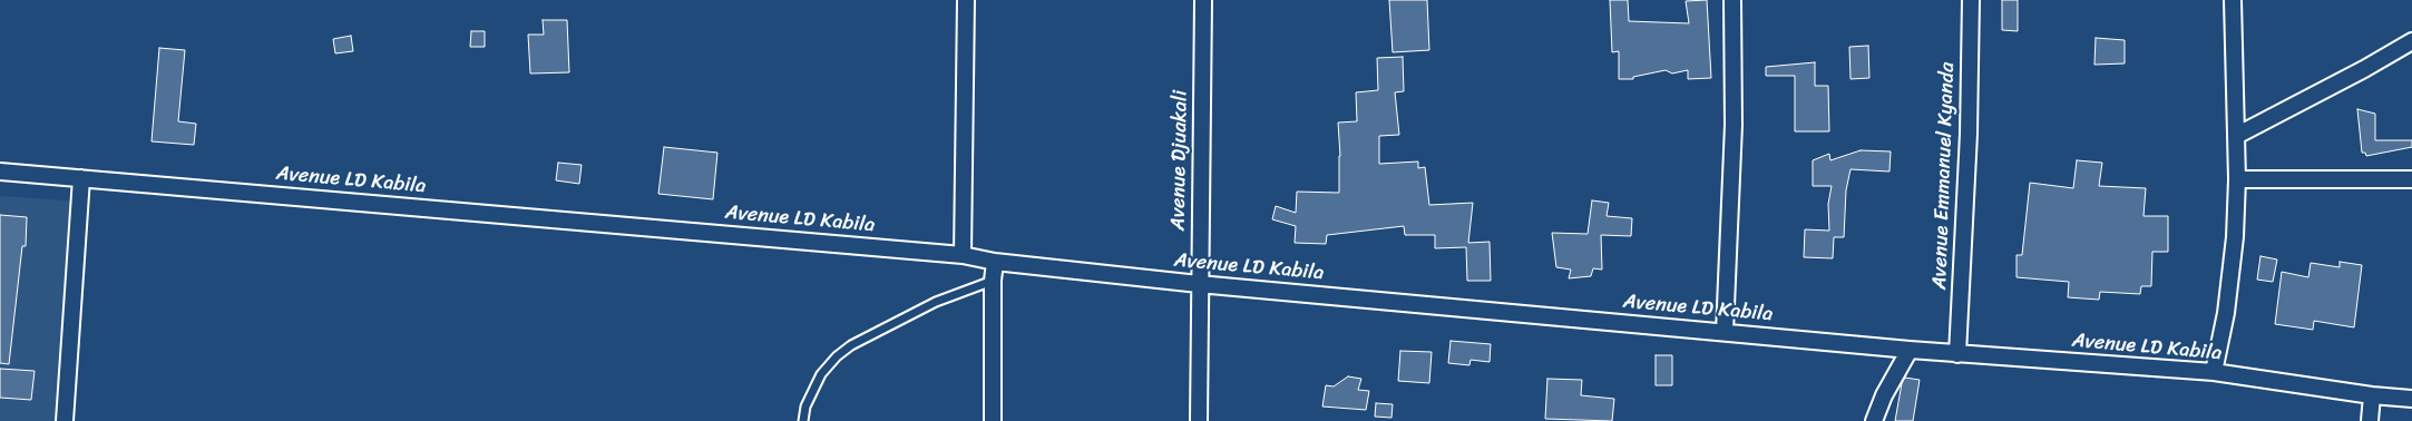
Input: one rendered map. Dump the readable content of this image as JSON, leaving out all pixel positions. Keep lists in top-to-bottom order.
{
  "streets": {
    "street": ["Avenue Djuakali", "Avenue Emmanuel Kyanda", "Avenue LD Kabila"]
  },
  "crossings": [
    ["Avenue Djuakali", "Avenue LD Kabila"],
    ["Avenue Emmanuel Kyanda", "Avenue LD Kabila"]
  ]
}
